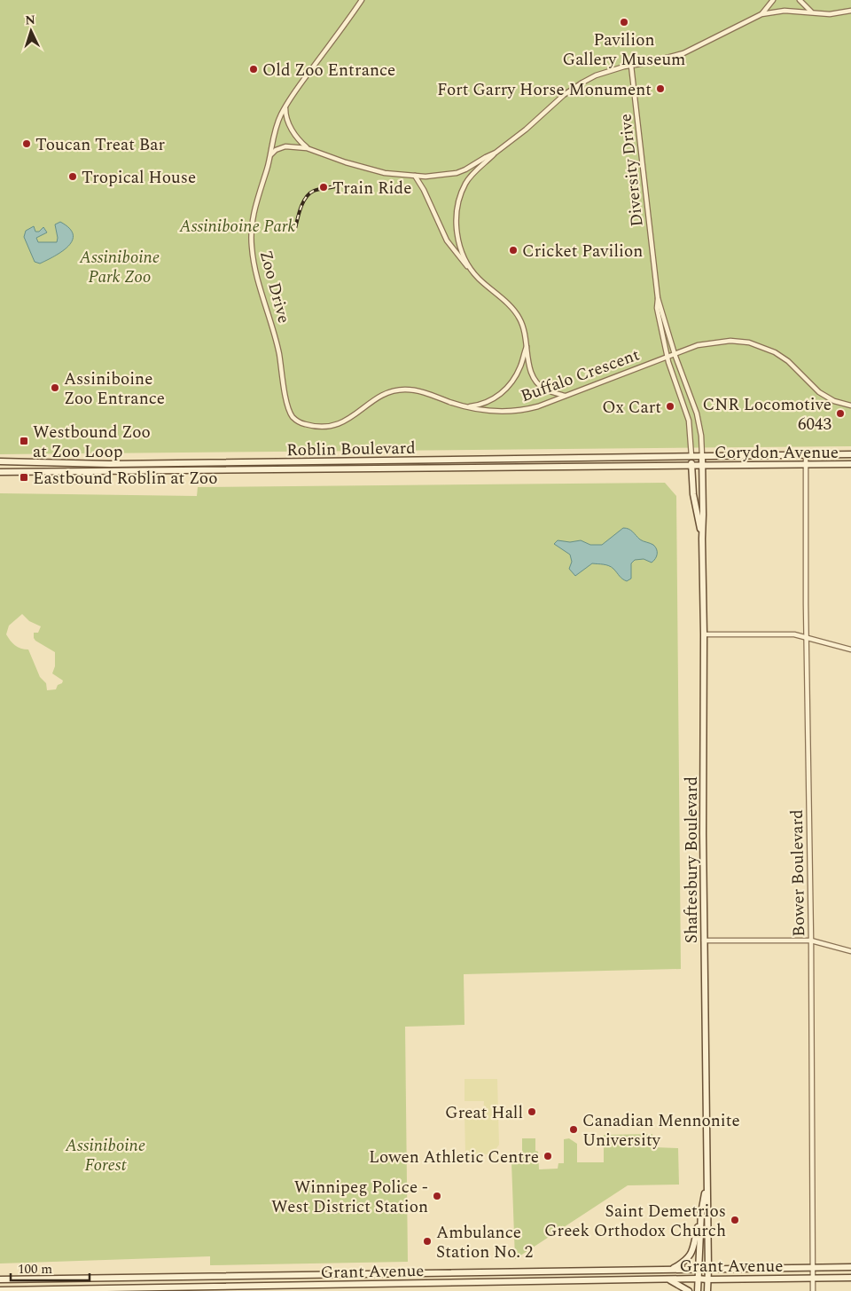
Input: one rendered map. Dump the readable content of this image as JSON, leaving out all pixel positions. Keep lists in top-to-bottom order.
{
  "streets": {
    "main road": [
      "Roblin Boulevard",
      "Corydon Avenue",
      "Shaftesbury Boulevard",
      "Grant Avenue"
    ],
    "street": [
      "Diversity Drive",
      "Zoo Drive",
      "Buffalo Crescent",
      "Bower Boulevard"
    ]
  },
  "crossings": [
    ["Diversity Drive", "Buffalo Crescent"],
    ["Diversity Drive", "Roblin Boulevard"],
    ["Diversity Drive", "Corydon Avenue"],
    ["Diversity Drive", "Shaftesbury Boulevard"],
    ["Zoo Drive", "Buffalo Crescent"],
    ["Roblin Boulevard", "Corydon Avenue"],
    ["Roblin Boulevard", "Shaftesbury Boulevard"],
    ["Corydon Avenue", "Shaftesbury Boulevard"],
    ["Corydon Avenue", "Bower Boulevard"],
    ["Shaftesbury Boulevard", "Grant Avenue"],
    ["Bower Boulevard", "Grant Avenue"]
  ],
  "parks": ["Assiniboine Park", "Assiniboine Park Zoo", "Assiniboine Forest"],
  "places": {
    "other": [
      "Pavilion Gallery Museum",
      "Old Zoo Entrance",
      "Fort Garry Horse Monument",
      "Toucan Treat Bar",
      "Tropical House",
      "Train Ride",
      "Cricket Pavilion",
      "Assiniboine Zoo Entrance",
      "Ox Cart",
      "CNR Locomotive 6043",
      "Great Hall",
      "Canadian Mennonite University",
      "Lowen Athletic Centre",
      "Winnipeg Police - West District Station",
      "Saint Demetrios Greek Orthodox Church",
      "Ambulance Station No. 2"
    ],
    "transit": ["Westbound Zoo at Zoo Loop", "Eastbound Roblin at Zoo"]
  },
  "scale_bar": "100 m",
  "north": "top"
}
